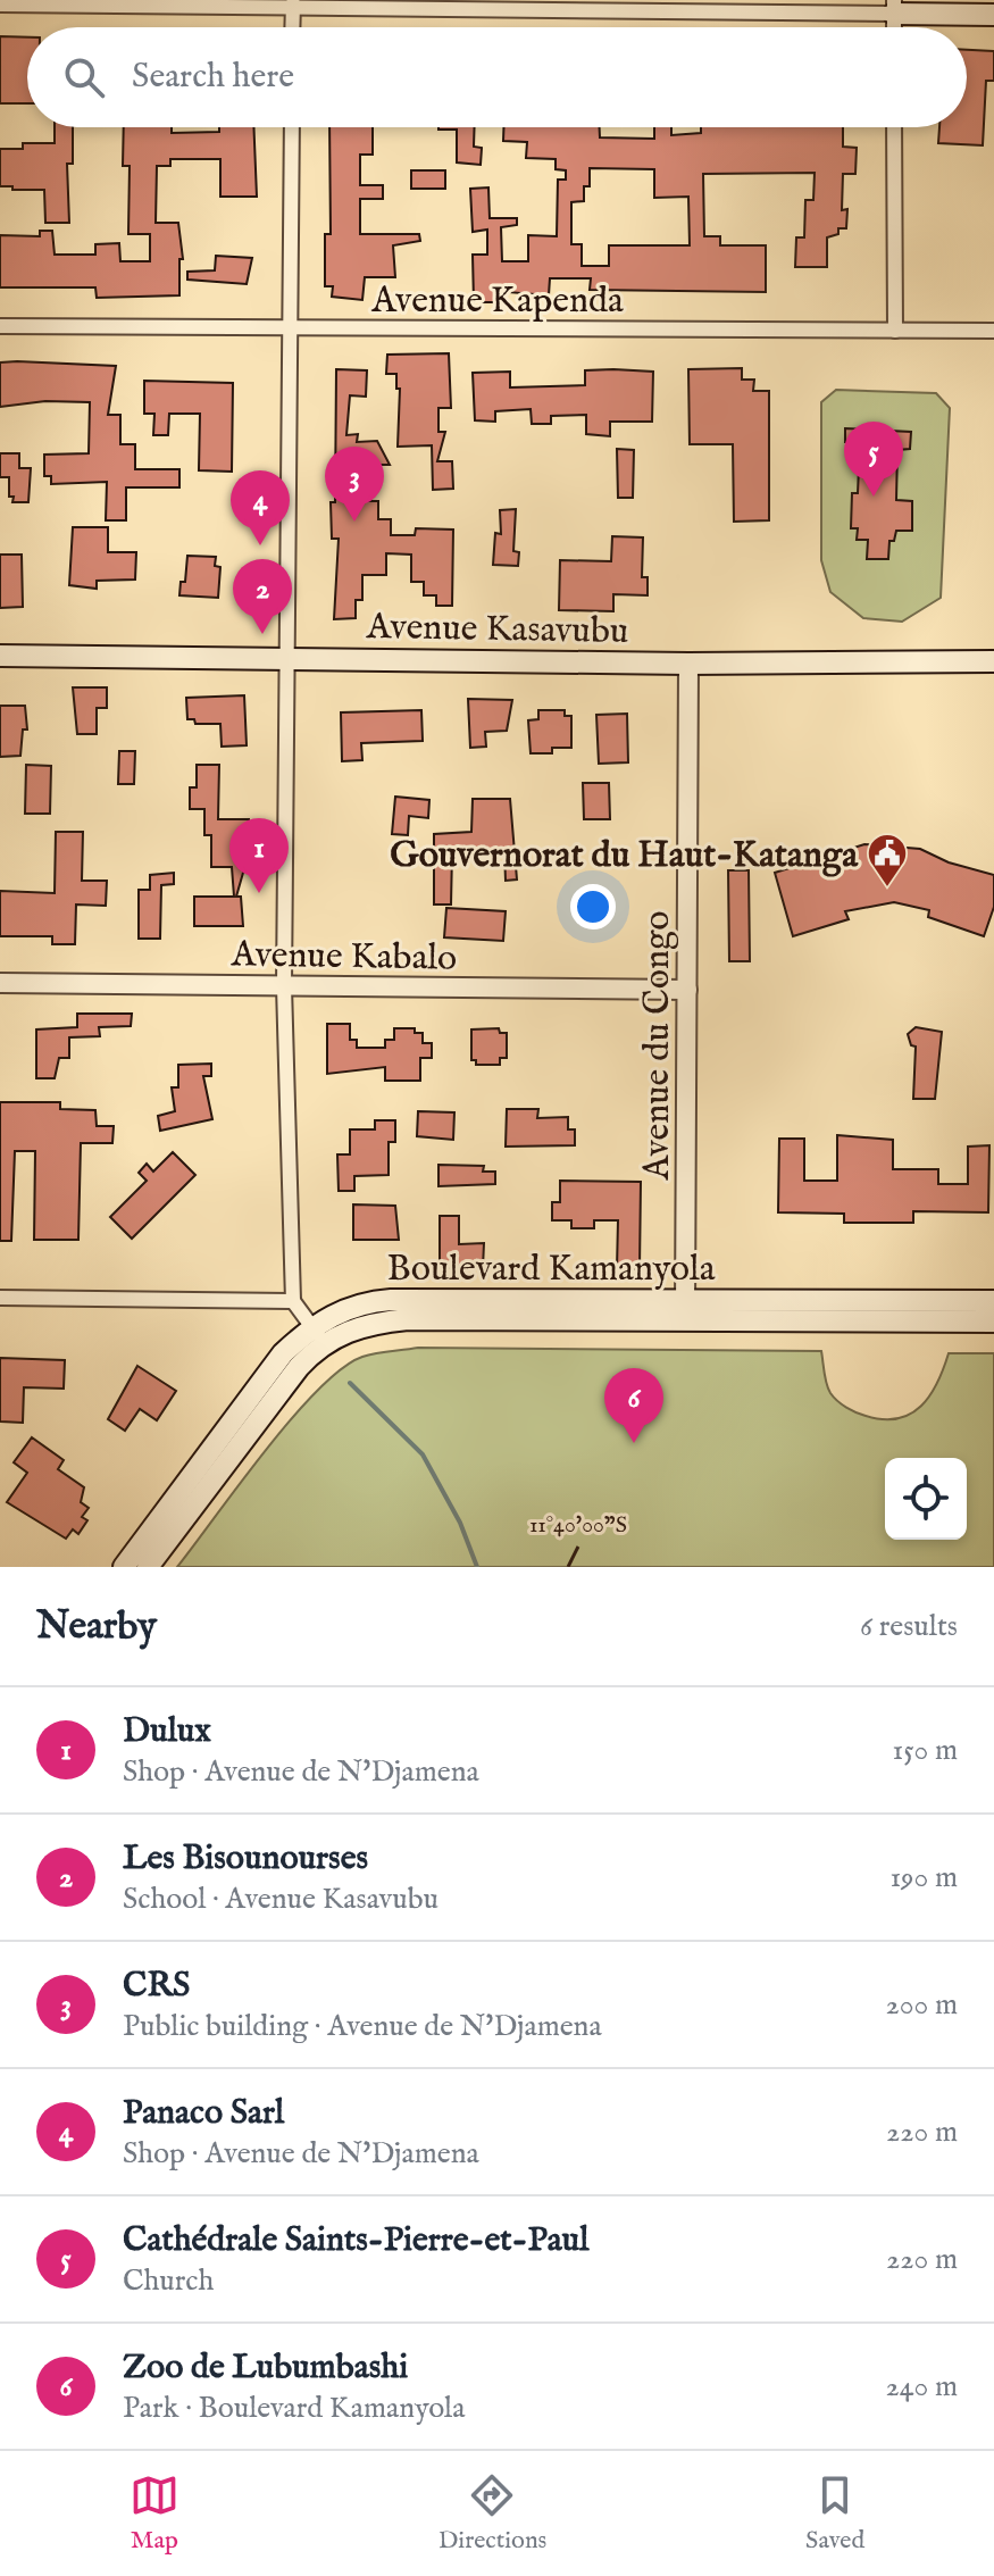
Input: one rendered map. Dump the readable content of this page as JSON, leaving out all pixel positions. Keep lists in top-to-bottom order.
{
  "streets": {
    "main road": ["Avenue Kasavubu", "Boulevard Kamanyola"],
    "street": ["Avenue Kapenda", "Avenue Kabalo", "Avenue du Congo"]
  },
  "crossings": [
    ["Avenue Kasavubu", "Avenue du Congo"],
    ["Avenue Kabalo", "Avenue du Congo"],
    ["Avenue du Congo", "Boulevard Kamanyola"]
  ],
  "places": {
    "public building": ["Gouvernorat du Haut-Katanga"]
  },
  "page": {
    "search": "Search here",
    "pins": [
      "5",
      "3",
      "4",
      "2",
      "1",
      "6"
    ],
    "heading": ["Nearby", "6 results"],
    "list": [
      {
        "mark": "1",
        "name": "Dulux",
        "note": "Shop · Avenue de N'Djamena",
        "value": "150 m"
      },
      {
        "mark": "2",
        "name": "Les Bisounourses",
        "note": "School · Avenue Kasavubu",
        "value": "190 m"
      },
      {
        "mark": "3",
        "name": "CRS",
        "note": "Public building · Avenue de N'Djamena",
        "value": "200 m"
      },
      {
        "mark": "4",
        "name": "Panaco Sarl",
        "note": "Shop · Avenue de N'Djamena",
        "value": "220 m"
      },
      {
        "mark": "5",
        "name": "Cathédrale Saints-Pierre-et-Paul",
        "note": "Church",
        "value": "220 m"
      },
      {
        "mark": "6",
        "name": "Zoo de Lubumbashi",
        "note": "Park · Boulevard Kamanyola",
        "value": "240 m"
      }
    ],
    "nav": ["Map", "Directions", "Saved"]
  },
  "coordinates": ["11°40'00\"S"]
}
